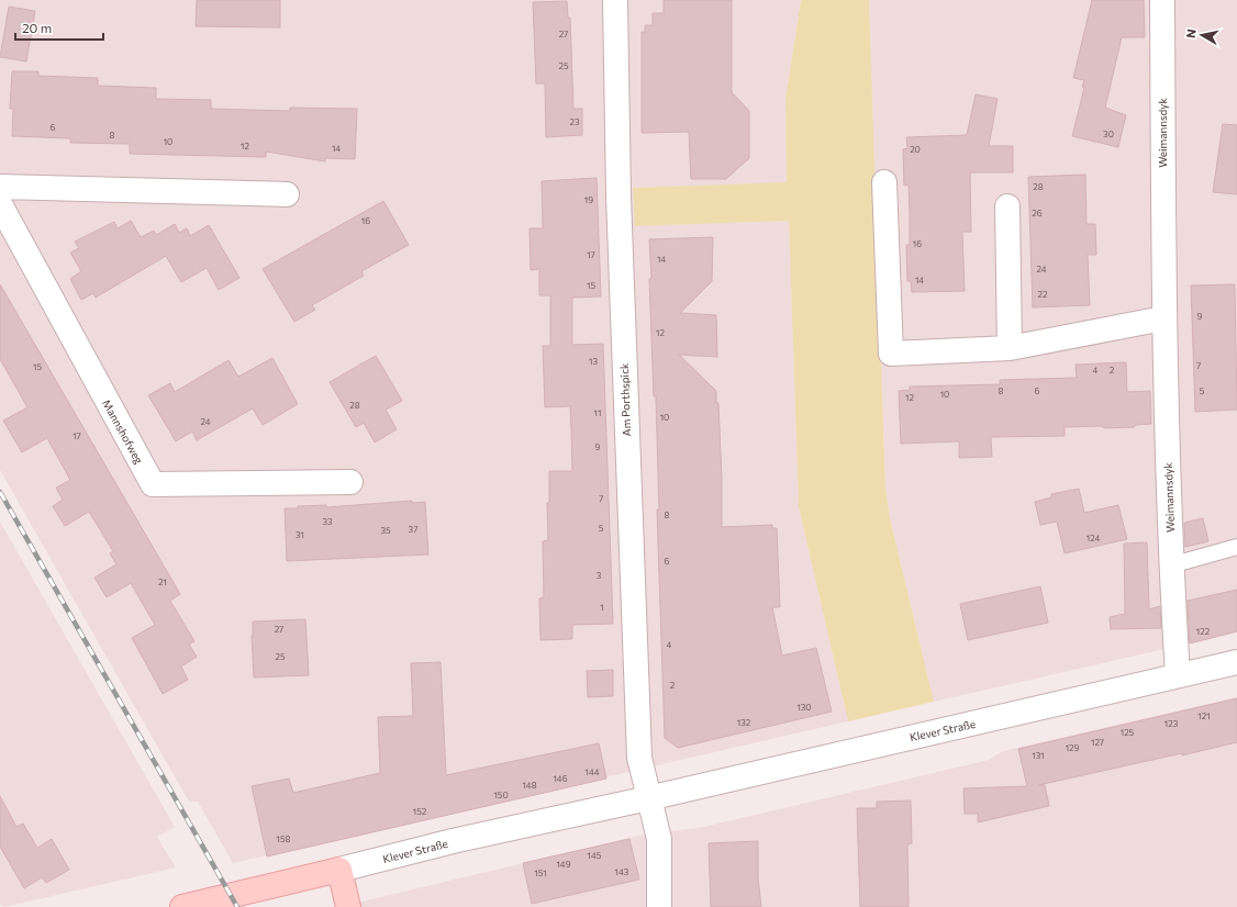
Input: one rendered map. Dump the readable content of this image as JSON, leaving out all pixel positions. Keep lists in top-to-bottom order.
{
  "streets": {
    "street": [
      "Weimannsdyk",
      "Am Porthspick",
      "Mannshofweg",
      "Klever Straße"
    ]
  },
  "crossings": [
    ["Weimannsdyk", "Klever Straße"],
    ["Am Porthspick", "Klever Straße"]
  ],
  "house_numbers": [
    "27",
    "25",
    "23",
    "6",
    "30",
    "8",
    "10",
    "12",
    "14",
    "20",
    "28",
    "19",
    "26",
    "16",
    "16",
    "17",
    "14",
    "24",
    "14",
    "15",
    "22",
    "9",
    "12",
    "13",
    "7",
    "15",
    "4",
    "2",
    "8",
    "6",
    "5",
    "10",
    "12",
    "28",
    "11",
    "10",
    "24",
    "17",
    "9",
    "7",
    "8",
    "33",
    "5",
    "37",
    "35",
    "31",
    "124",
    "6",
    "3",
    "21",
    "1",
    "27",
    "122",
    "4",
    "25",
    "2",
    "130",
    "121",
    "132",
    "123",
    "125",
    "127",
    "129",
    "131",
    "144",
    "146",
    "148",
    "150",
    "152",
    "158",
    "145",
    "149",
    "143",
    "151"
  ],
  "scale_bar": "20 m",
  "north": "left"
}
